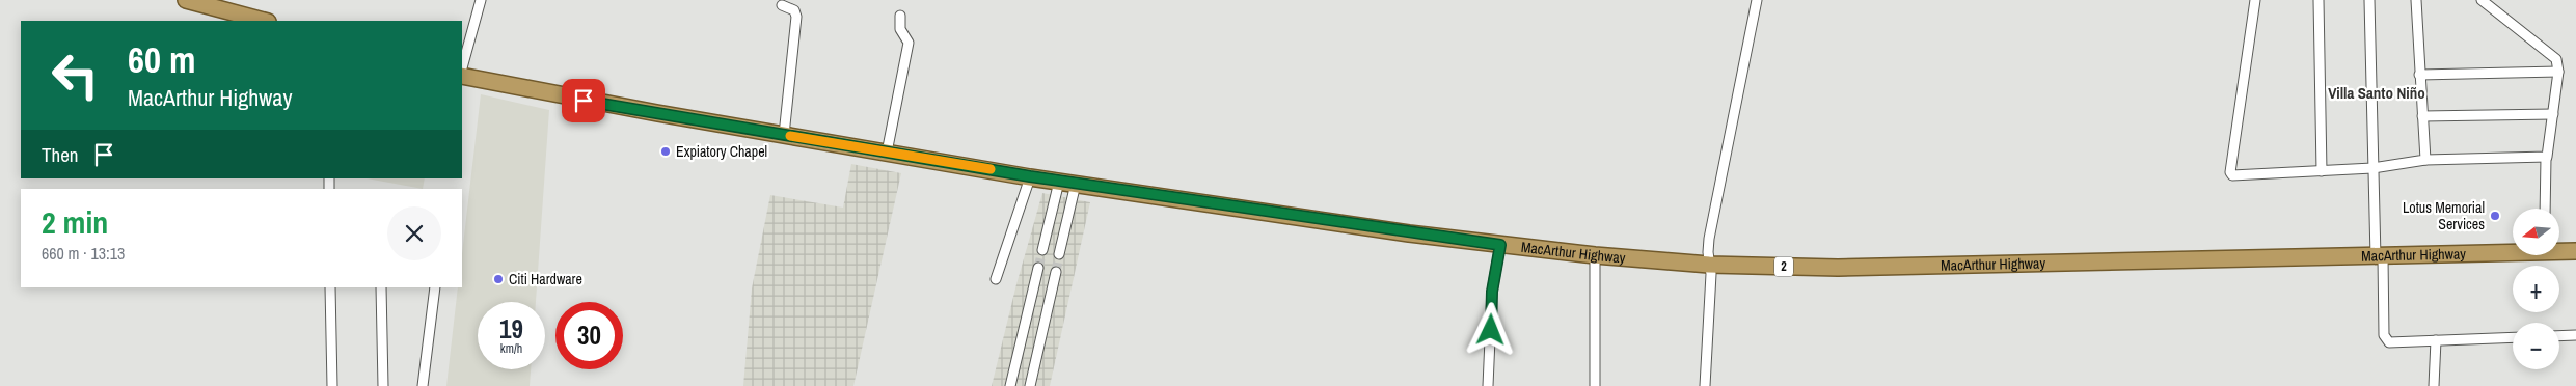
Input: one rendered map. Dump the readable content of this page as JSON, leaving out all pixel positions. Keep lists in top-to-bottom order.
{
  "streets": {
    "highway": ["MacArthur Highway", "2"]
  },
  "districts": ["Villa Santo Niño"],
  "places": ["Expiatory Chapel", "Lotus Memorial Services", "Citi Hardware"],
  "north": "left",
  "page": {
    "turn": ["60 m", "MacArthur Highway"],
    "then": "Then",
    "heading": ["2 min", "660 m · 13:13"],
    "map_buttons": ["+", "−"],
    "speed": "19 km/h",
    "limit": "30"
  }
}
